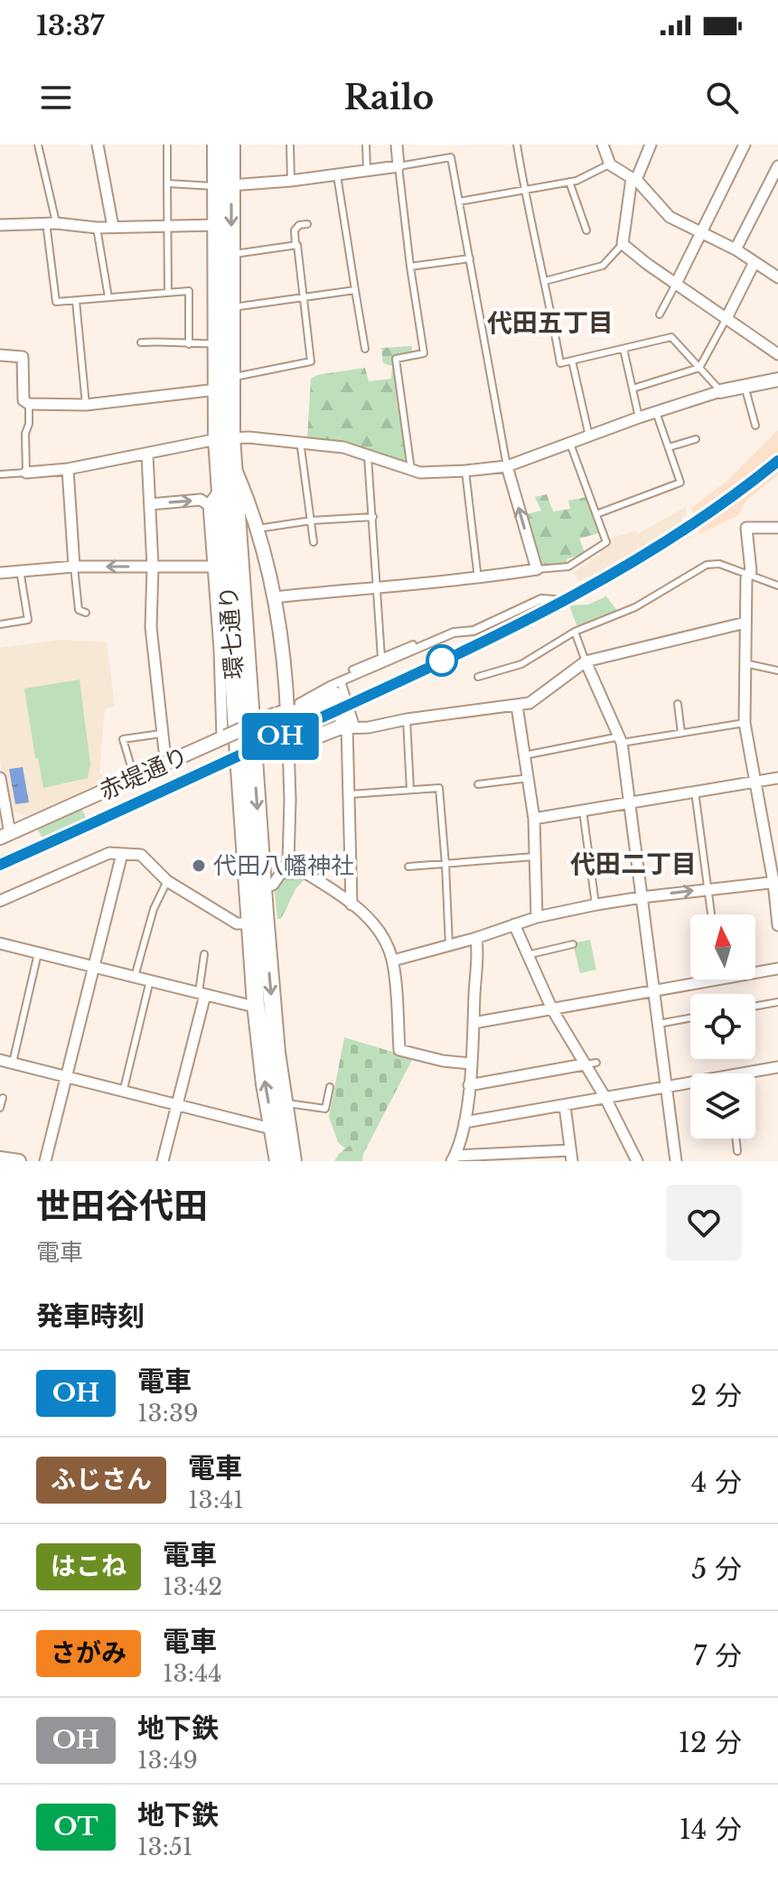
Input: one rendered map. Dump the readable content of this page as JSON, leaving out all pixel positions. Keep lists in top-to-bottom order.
{
  "streets": {
    "main road": ["環七通り"],
    "street": ["赤堤通り"]
  },
  "districts": ["代田五丁目", "代田二丁目"],
  "places": ["代田八幡神社"],
  "north": "top",
  "page": {
    "status": "13:37",
    "header": "Railo",
    "on_map": "OH",
    "heading": [
      ["世田谷代田", "電車"],
      "発車時刻"
    ],
    "list": [
      {
        "mark": "OH",
        "name": "電車",
        "note": "13:39",
        "value": "2 分"
      },
      {
        "mark": "ふじさん",
        "name": "電車",
        "note": "13:41",
        "value": "4 分"
      },
      {
        "mark": "はこね",
        "name": "電車",
        "note": "13:42",
        "value": "5 分"
      },
      {
        "mark": "さがみ",
        "name": "電車",
        "note": "13:44",
        "value": "7 分"
      },
      {
        "mark": "OH",
        "name": "地下鉄",
        "note": "13:49",
        "value": "12 分"
      },
      {
        "mark": "OT",
        "name": "地下鉄",
        "note": "13:51",
        "value": "14 分"
      }
    ]
  }
}
